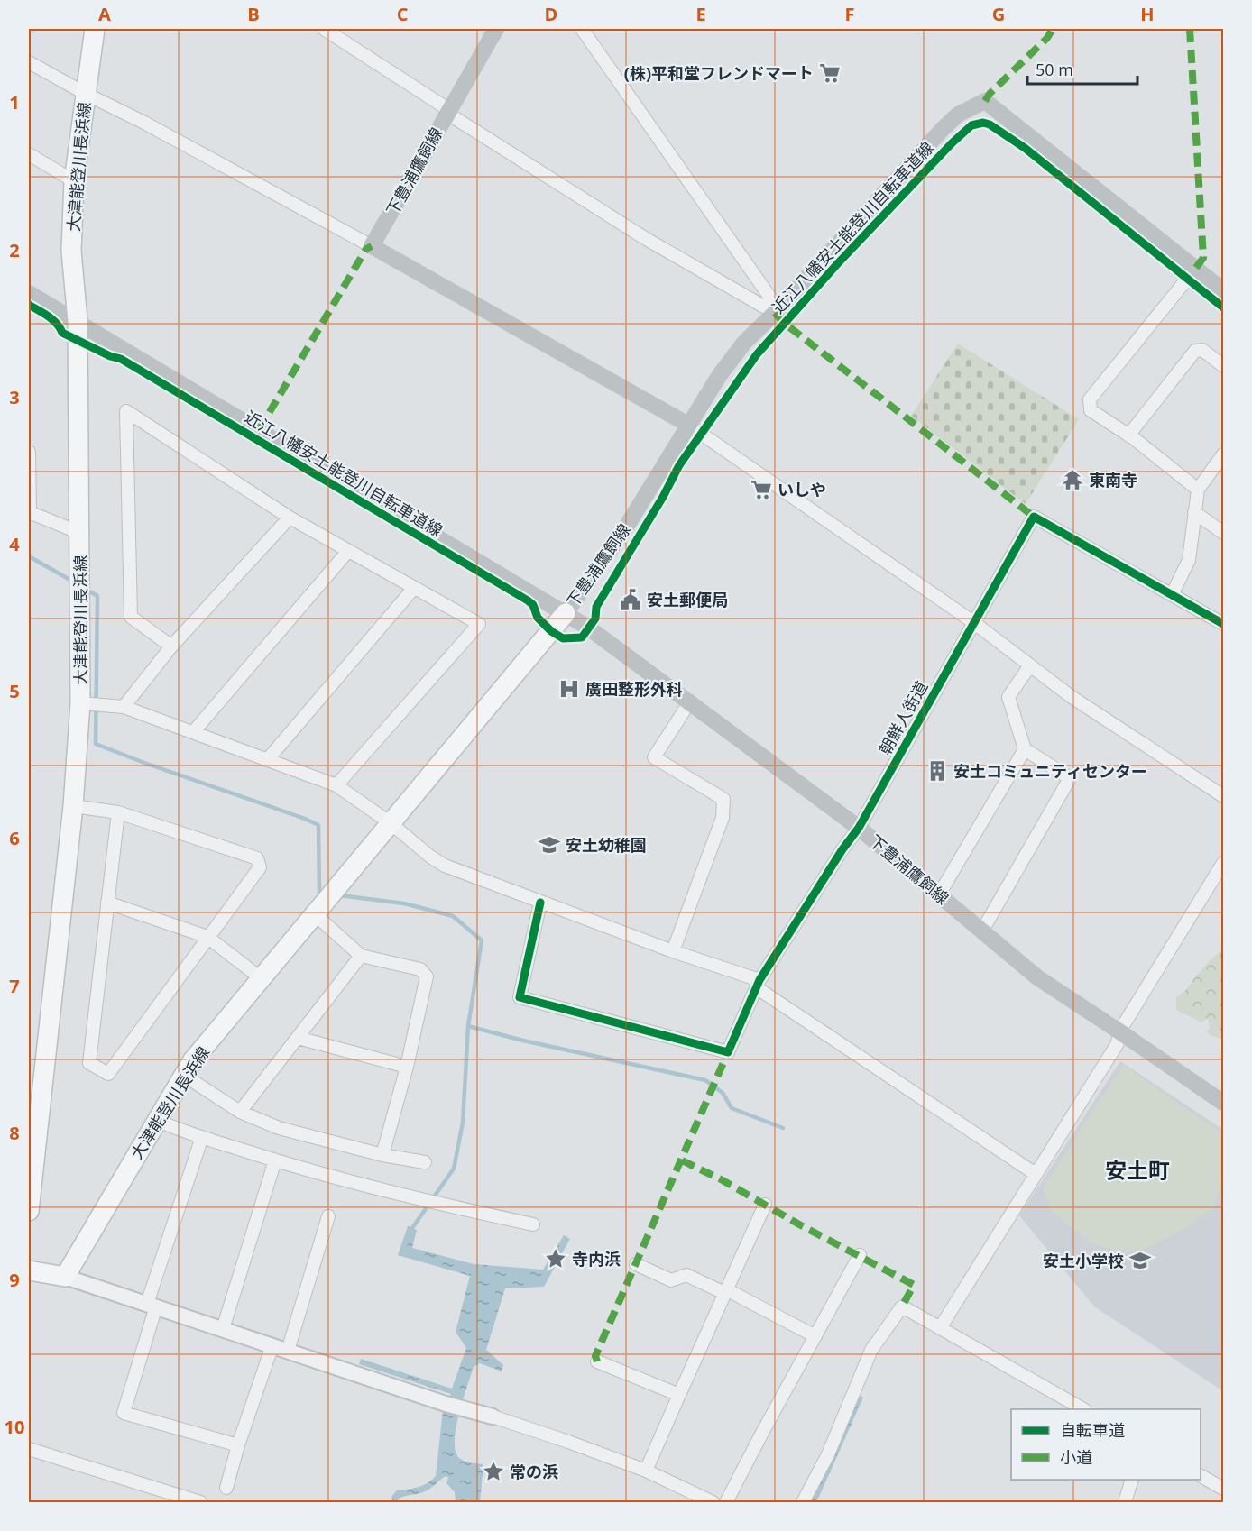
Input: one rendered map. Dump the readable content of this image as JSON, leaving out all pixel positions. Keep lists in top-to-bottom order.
{
  "streets": {
    "main road": ["大津能登川長浜線", "下豊浦鷹飼線"],
    "street": ["朝鮮人街道"],
    "cycle path": ["近江八幡安土能登川自転車道線"]
  },
  "crossings": [
    ["大津能登川長浜線", "下豊浦鷹飼線"],
    ["下豊浦鷹飼線", "朝鮮人街道"]
  ],
  "districts": ["安土町"],
  "places": {
    "supermarket": ["(株)平和堂フレンドマート", "いしや"],
    "temple": ["東南寺"],
    "public building": ["安土郵便局"],
    "hospital": ["廣田整形外科"],
    "building": ["安土コミュニティセンター"],
    "school or university": ["安土幼稚園", "安土小学校"],
    "place": ["寺内浜", "常の浜"]
  },
  "legend": ["自転車道", "小道"],
  "scale_bar": "50 m",
  "grid": {
    "columns": [
      "A",
      "B",
      "C",
      "D",
      "E",
      "F",
      "G",
      "H"
    ],
    "rows": [
      "1",
      "2",
      "3",
      "4",
      "5",
      "6",
      "7",
      "8",
      "9",
      "10"
    ]
  }
}
